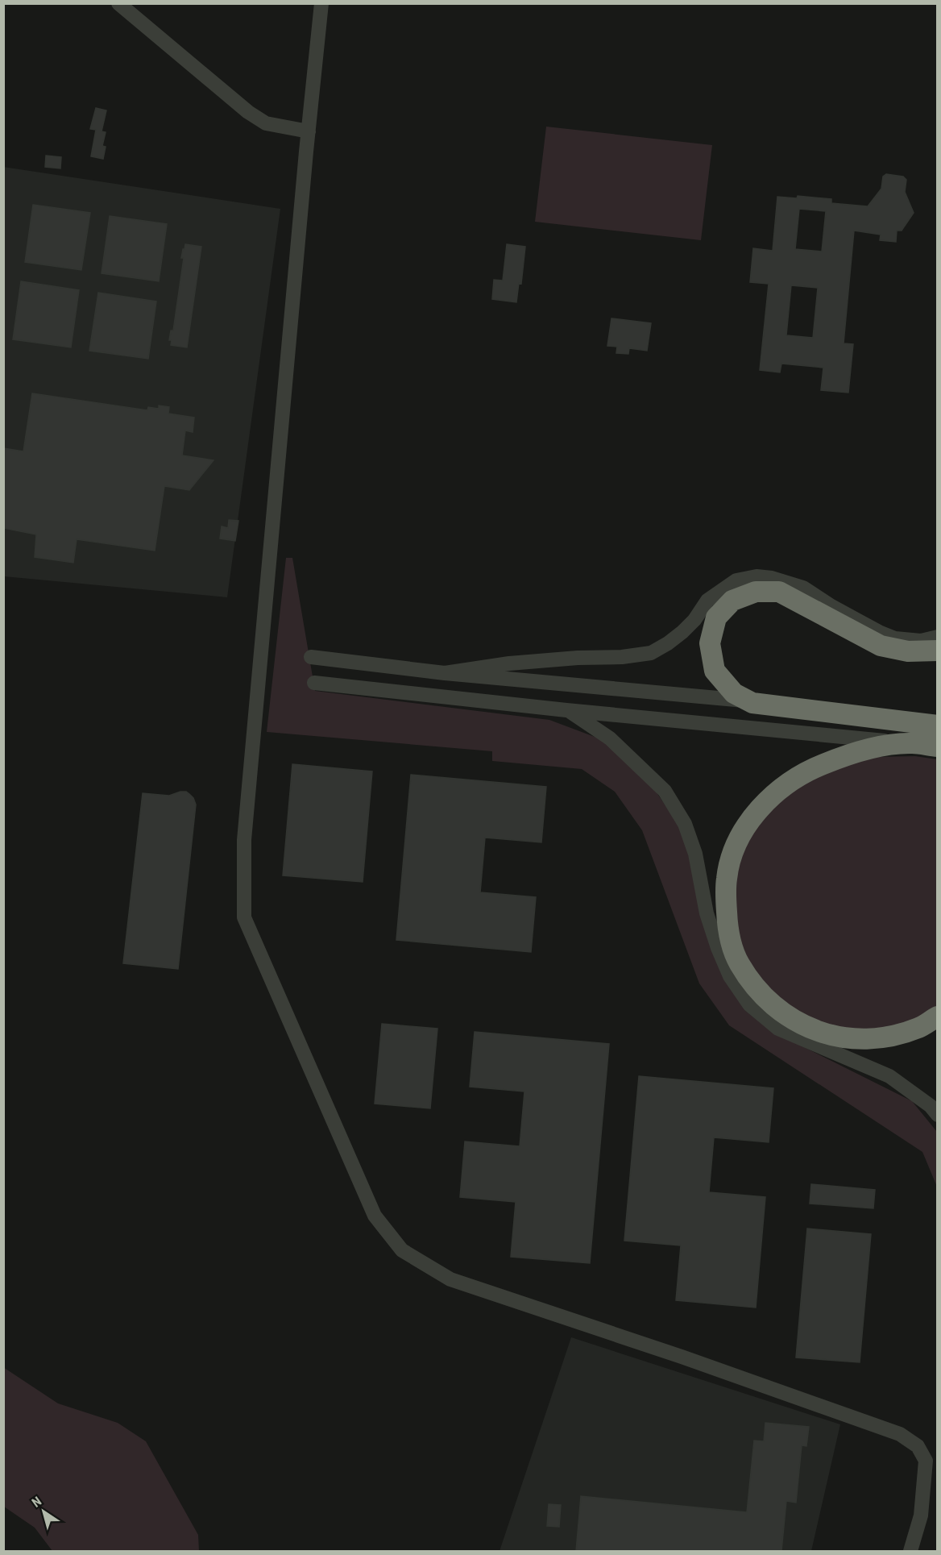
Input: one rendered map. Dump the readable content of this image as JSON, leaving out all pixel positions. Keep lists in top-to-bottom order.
{
  "north": "top left"
}
